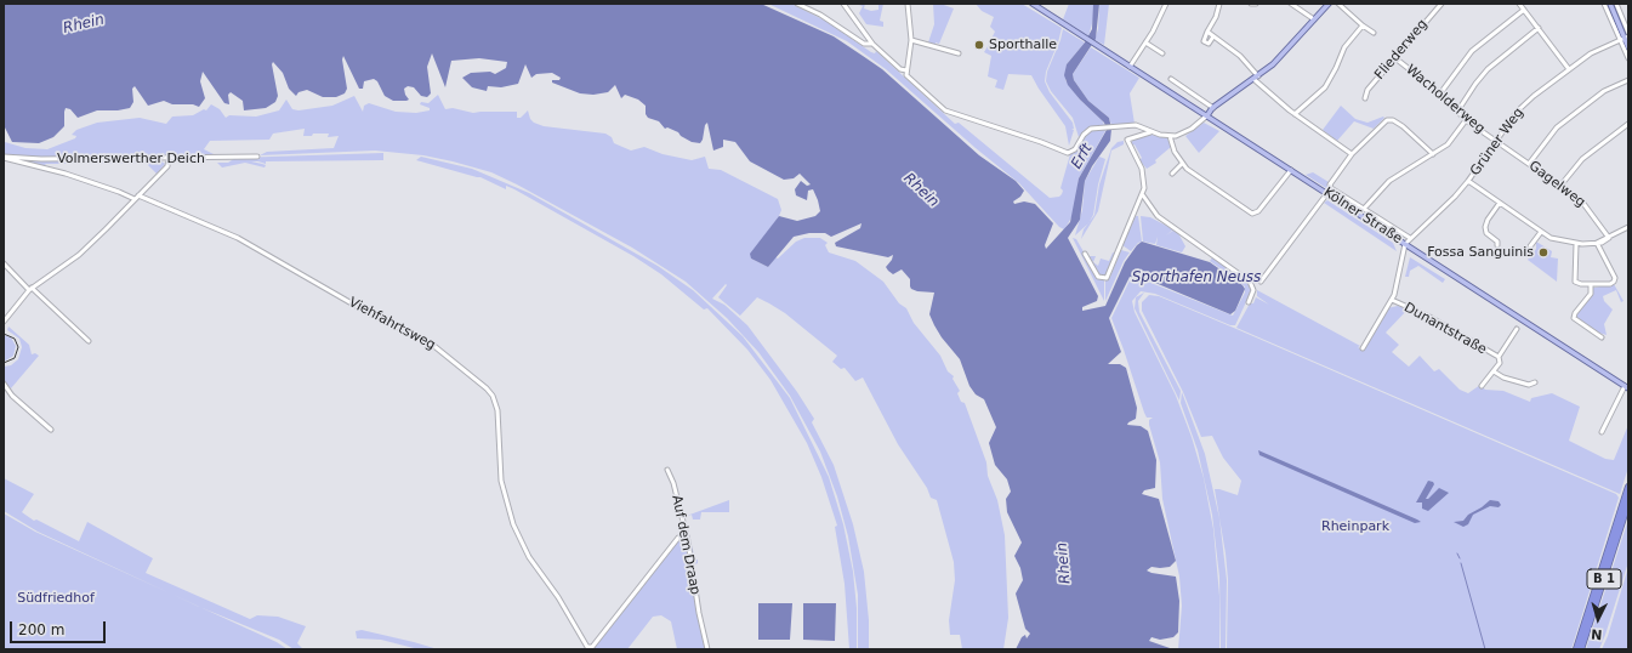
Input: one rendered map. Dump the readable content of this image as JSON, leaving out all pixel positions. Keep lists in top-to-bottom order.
{
  "streets": {
    "highway": ["B 1"],
    "main road": ["Kölner Straße"],
    "street": [
      "Fliederweg",
      "Wacholderweg",
      "Grüner Weg",
      "Volmerswerther Deich",
      "Gagelweg",
      "Viehfahrtsweg",
      "Dunantstraße",
      "Auf dem Draap"
    ]
  },
  "crossings": [
    ["Fliederweg", "Wacholderweg"],
    ["Wacholderweg", "Grüner Weg"],
    ["Wacholderweg", "Gagelweg"],
    ["Grüner Weg", "Gagelweg"],
    ["Grüner Weg", "Kölner Straße"],
    ["Volmerswerther Deich", "Viehfahrtsweg"],
    ["Viehfahrtsweg", "Auf dem Draap"]
  ],
  "water": ["Rhein", "Erft", "Sporthafen Neuss"],
  "parks": ["Rheinpark", "Südfriedhof"],
  "places": ["Sporthalle", "Fossa Sanguinis"],
  "scale_bar": "200 m",
  "north": "bottom"
}
